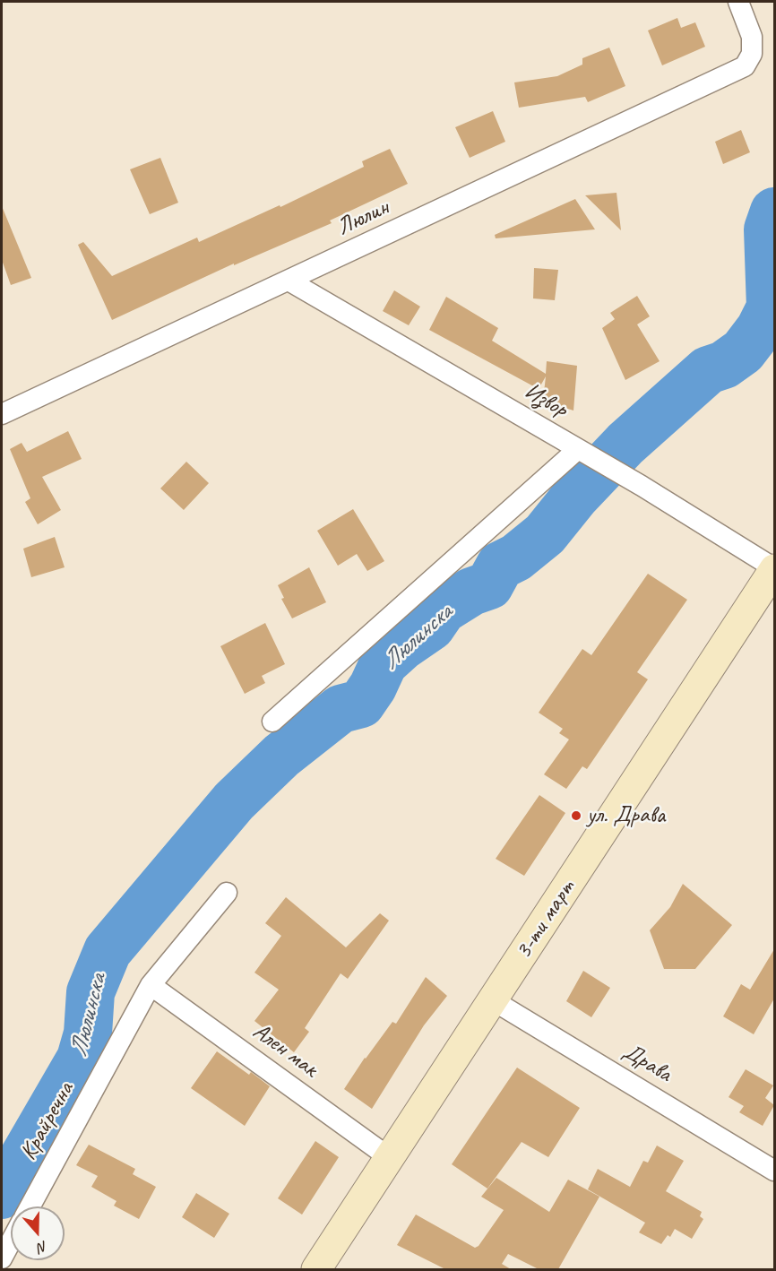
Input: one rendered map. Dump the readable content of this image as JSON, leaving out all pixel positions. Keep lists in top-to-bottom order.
{
  "streets": {
    "street": [
      "Люлин",
      "Извор",
      "3-ти март",
      "Ален мак",
      "Драва",
      "Крайречна"
    ]
  },
  "crossings": [
    ["Люлин", "Извор"],
    ["Извор", "3-ти март"],
    ["3-ти март", "Ален мак"],
    ["3-ти март", "Драва"],
    ["Ален мак", "Крайречна"]
  ],
  "water": ["Люлинска"],
  "places": ["ул. Драва"],
  "north": "bottom"
}
